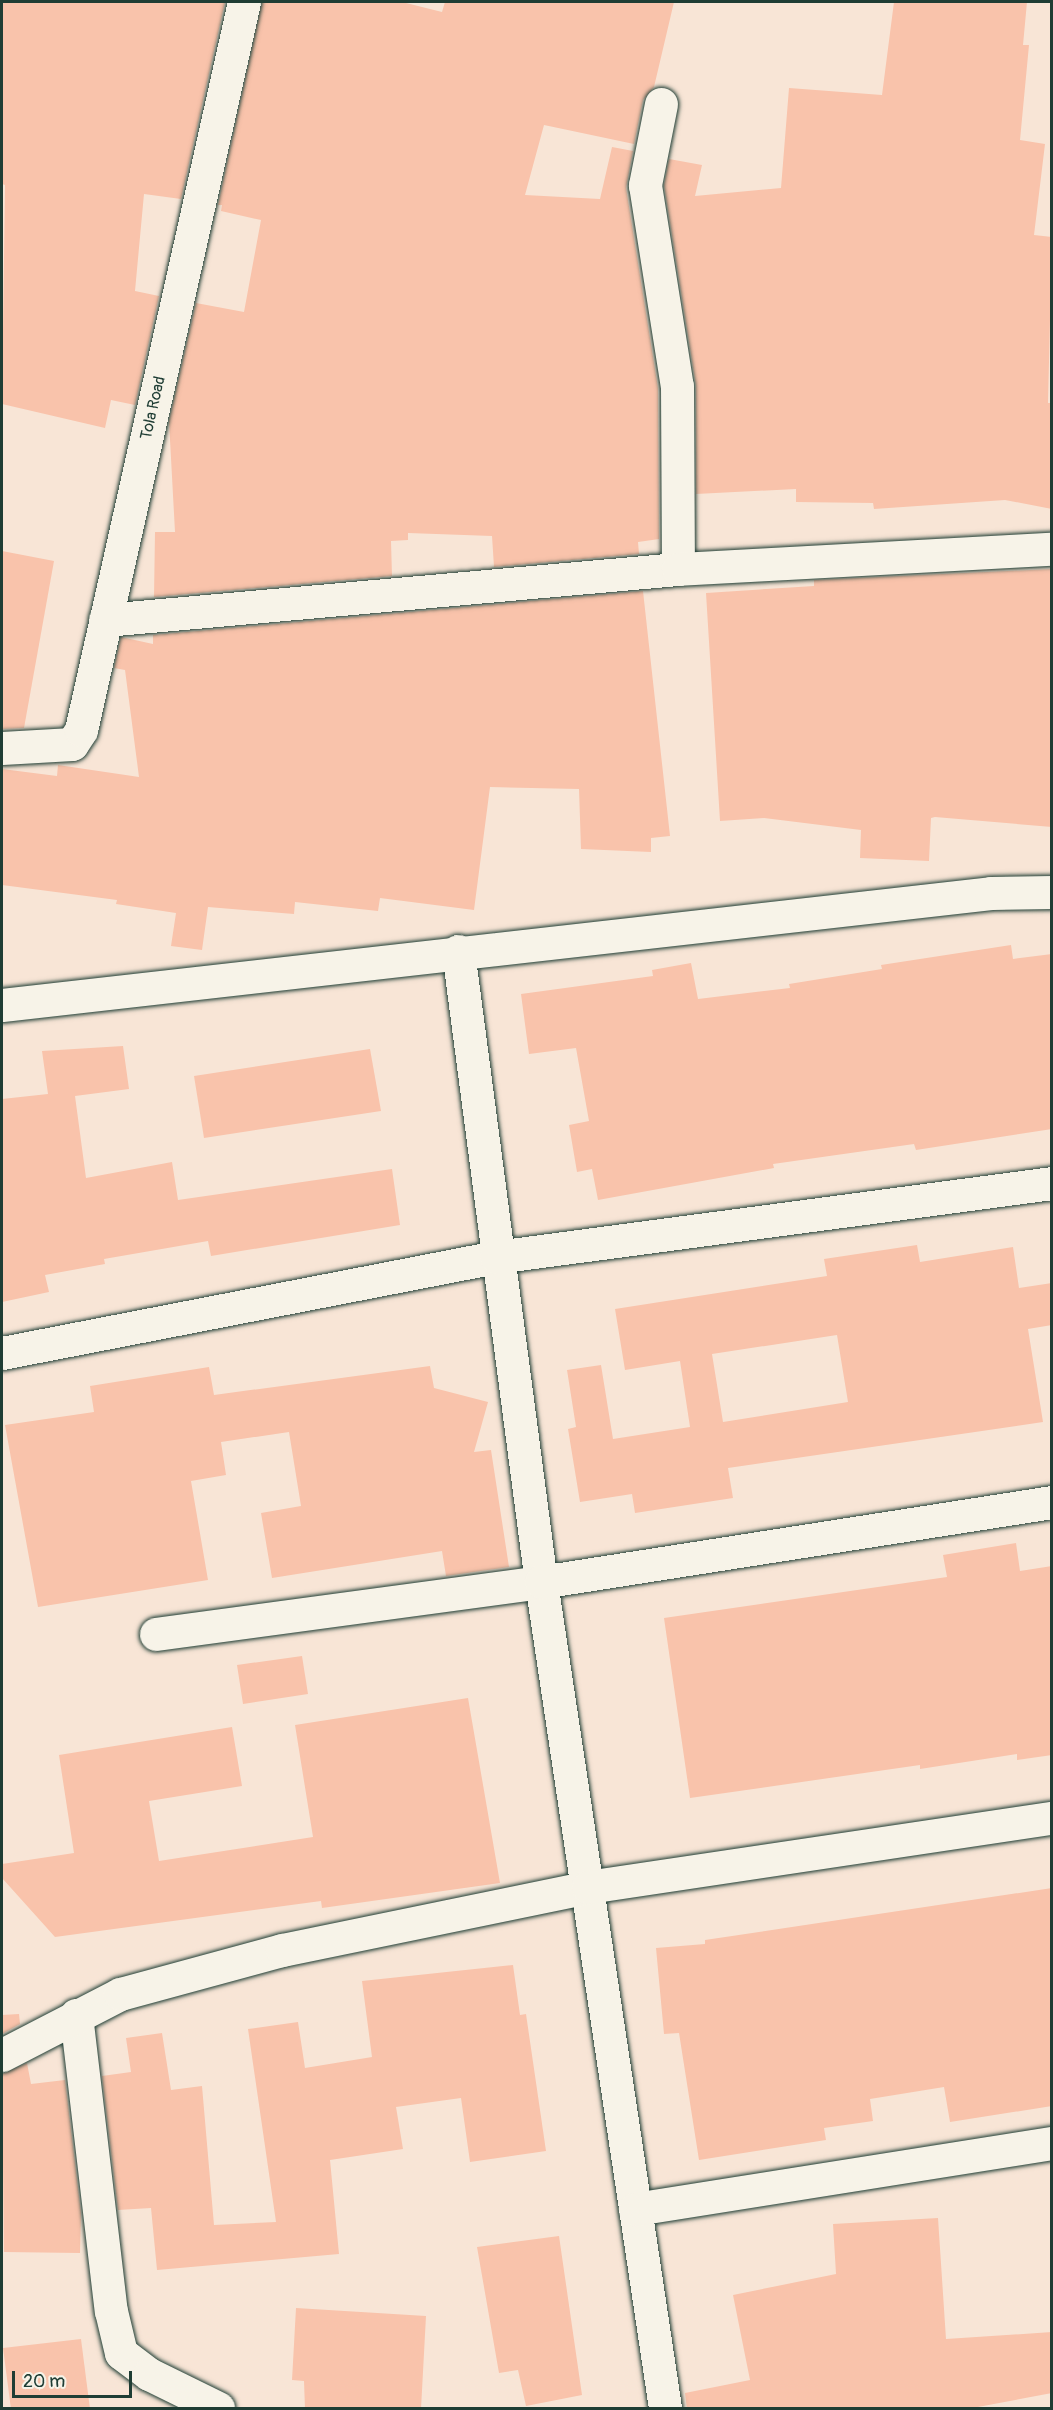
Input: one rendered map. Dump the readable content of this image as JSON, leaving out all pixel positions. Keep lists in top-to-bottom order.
{
  "streets": {
    "street": ["Tola Road"]
  },
  "scale_bar": "20 m"
}
